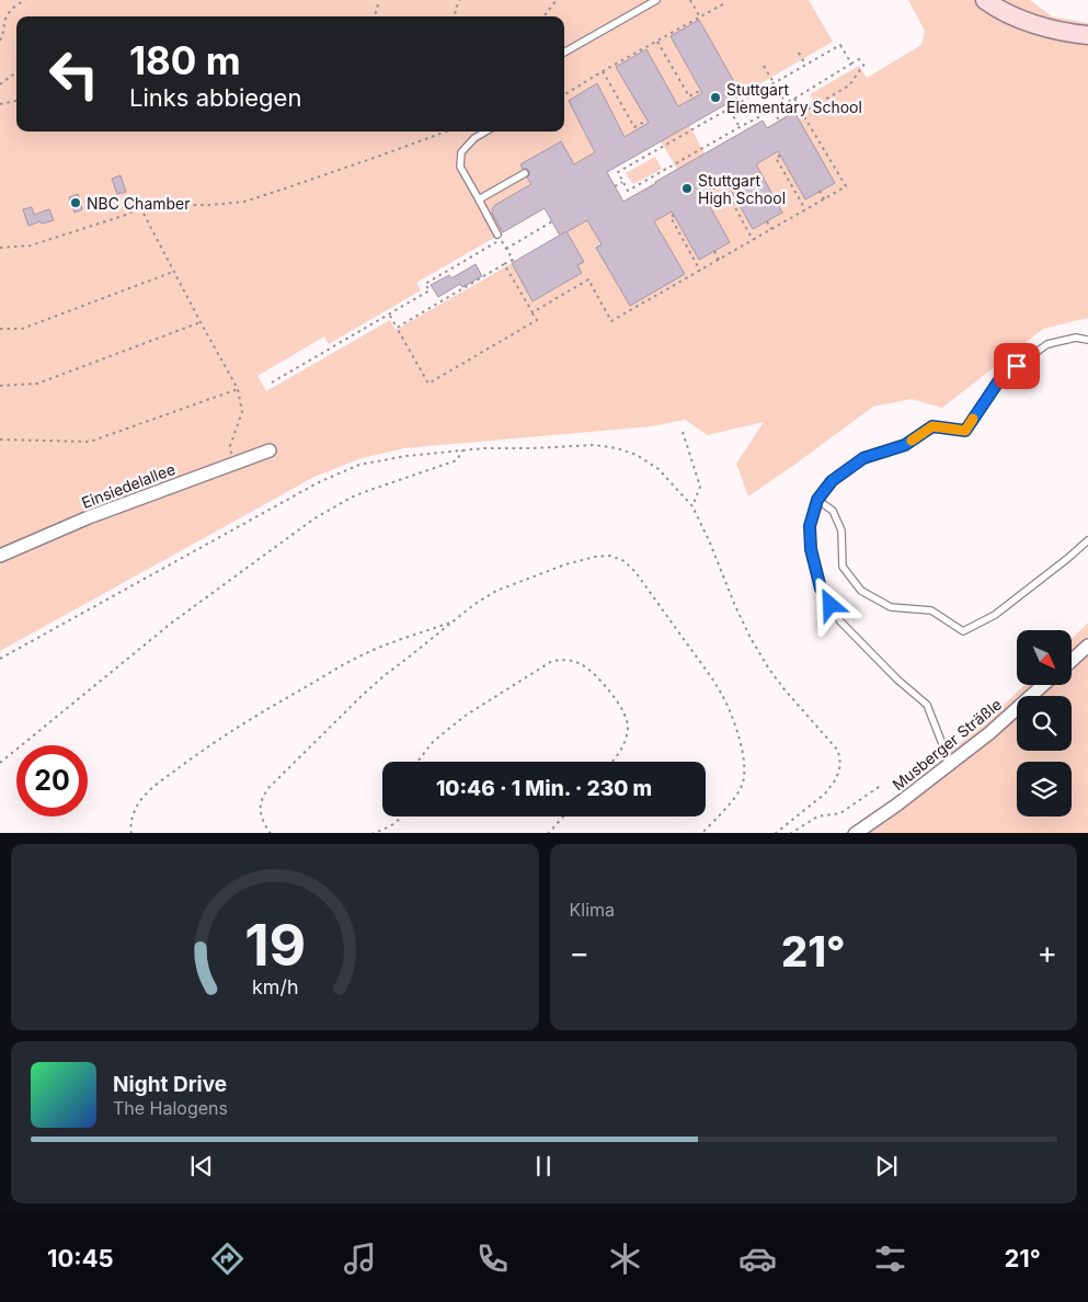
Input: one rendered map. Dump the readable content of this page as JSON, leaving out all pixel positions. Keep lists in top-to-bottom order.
{
  "streets": {
    "street": ["Einsiedelallee", "Musberger Sträßle"]
  },
  "places": ["Stuttgart Elementary School", "Stuttgart High School", "NBC Chamber"],
  "north": "bottom right",
  "page": {
    "turn": ["180 m", "Links abbiegen"],
    "limit": "20",
    "trip": "10:46 · 1 Min. · 230 m",
    "tile": "Klima",
    "heat": ["−", "21°", "+"],
    "song": ["Night Drive", "The Halogens"],
    "tabs": ["10:45", "21°"],
    "gauge": ["19", "km/h"]
  }
}
